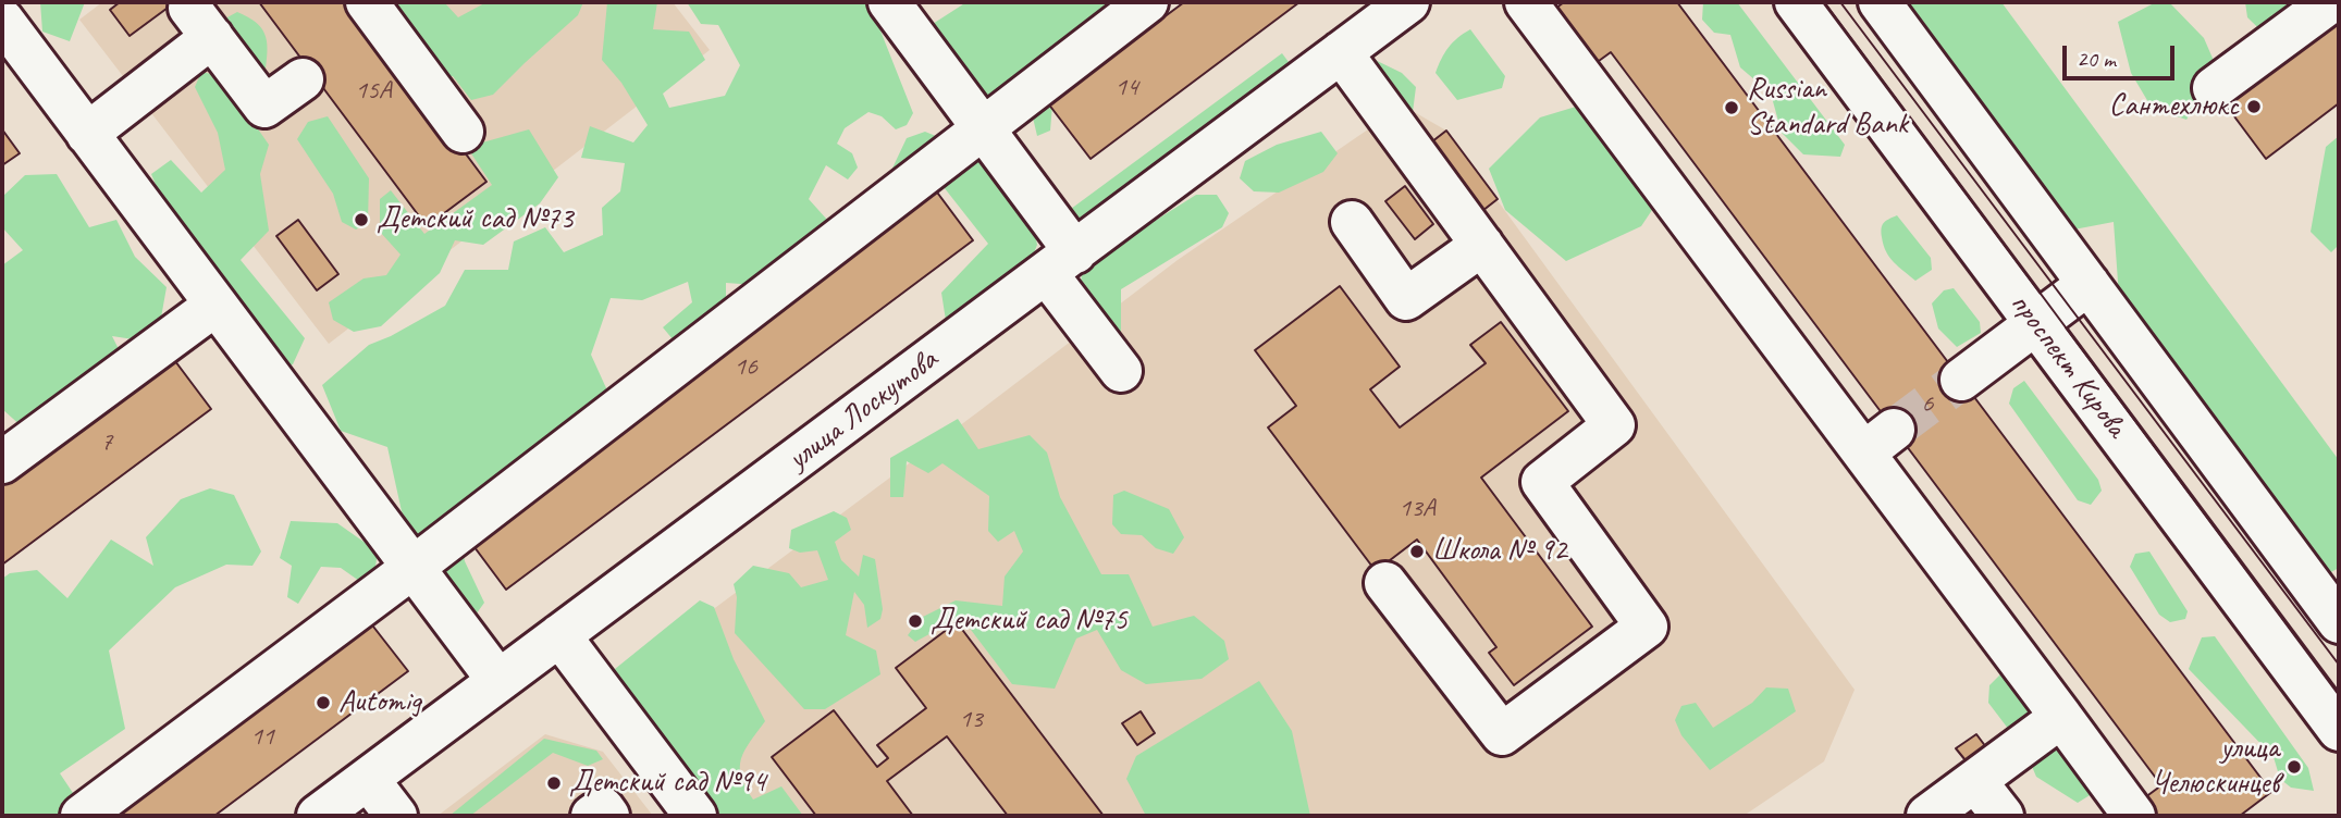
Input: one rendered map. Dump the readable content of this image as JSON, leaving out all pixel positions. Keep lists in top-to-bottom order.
{
  "streets": {
    "street": ["проспект Кирова", "улица Лоскутова"]
  },
  "places": [
    "Сантехлюкс",
    "Russian Standard Bank",
    "Детский сад №73",
    "Школа № 92",
    "Детский сад №75",
    "Automig",
    "улица Челюскинцев",
    "Детский сад №94"
  ],
  "house_numbers": [
    "14",
    "15А",
    "16",
    "6",
    "7",
    "13А",
    "13",
    "11"
  ],
  "scale_bar": "20 m"
}
